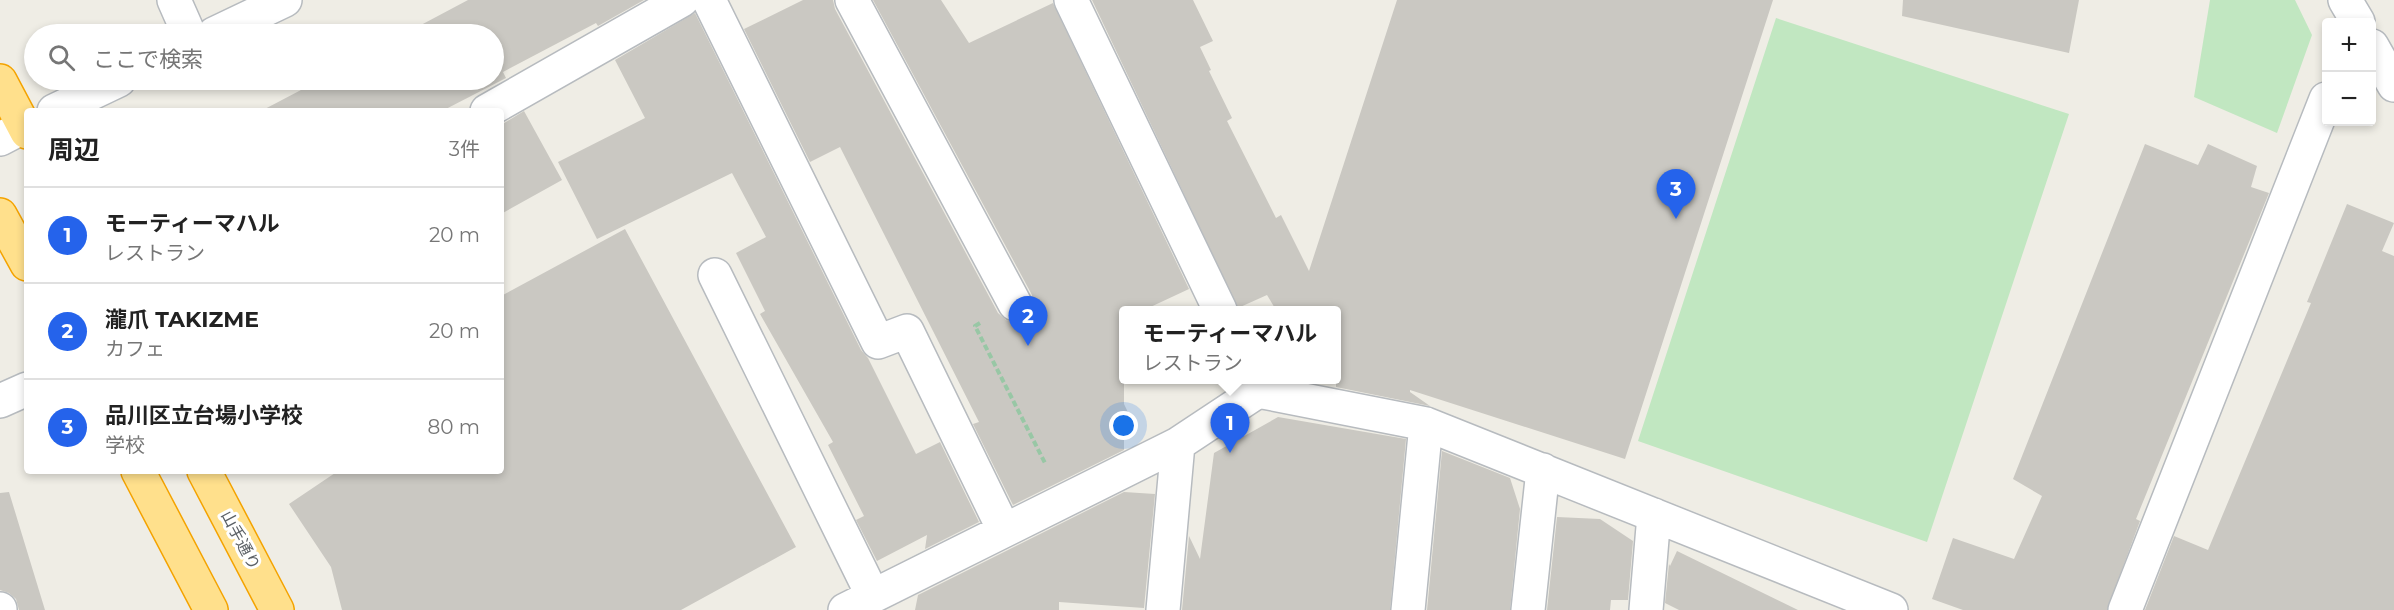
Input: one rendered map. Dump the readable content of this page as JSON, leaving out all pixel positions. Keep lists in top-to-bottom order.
{
  "streets": {
    "highway": ["山手通り"]
  },
  "page": {
    "map_buttons": ["+", "−"],
    "search": "ここで検索",
    "heading": ["周辺", "3件"],
    "pins": ["3", "2", "1"],
    "list": [
      {
        "mark": "1",
        "name": "モーティーマハル",
        "note": "レストラン",
        "value": "20 m"
      },
      {
        "mark": "2",
        "name": "瀧爪 TAKIZME",
        "note": "カフェ",
        "value": "20 m"
      },
      {
        "mark": "3",
        "name": "品川区立台場小学校",
        "note": "学校",
        "value": "80 m"
      }
    ],
    "popup": ["モーティーマハル", "レストラン"]
  }
}
